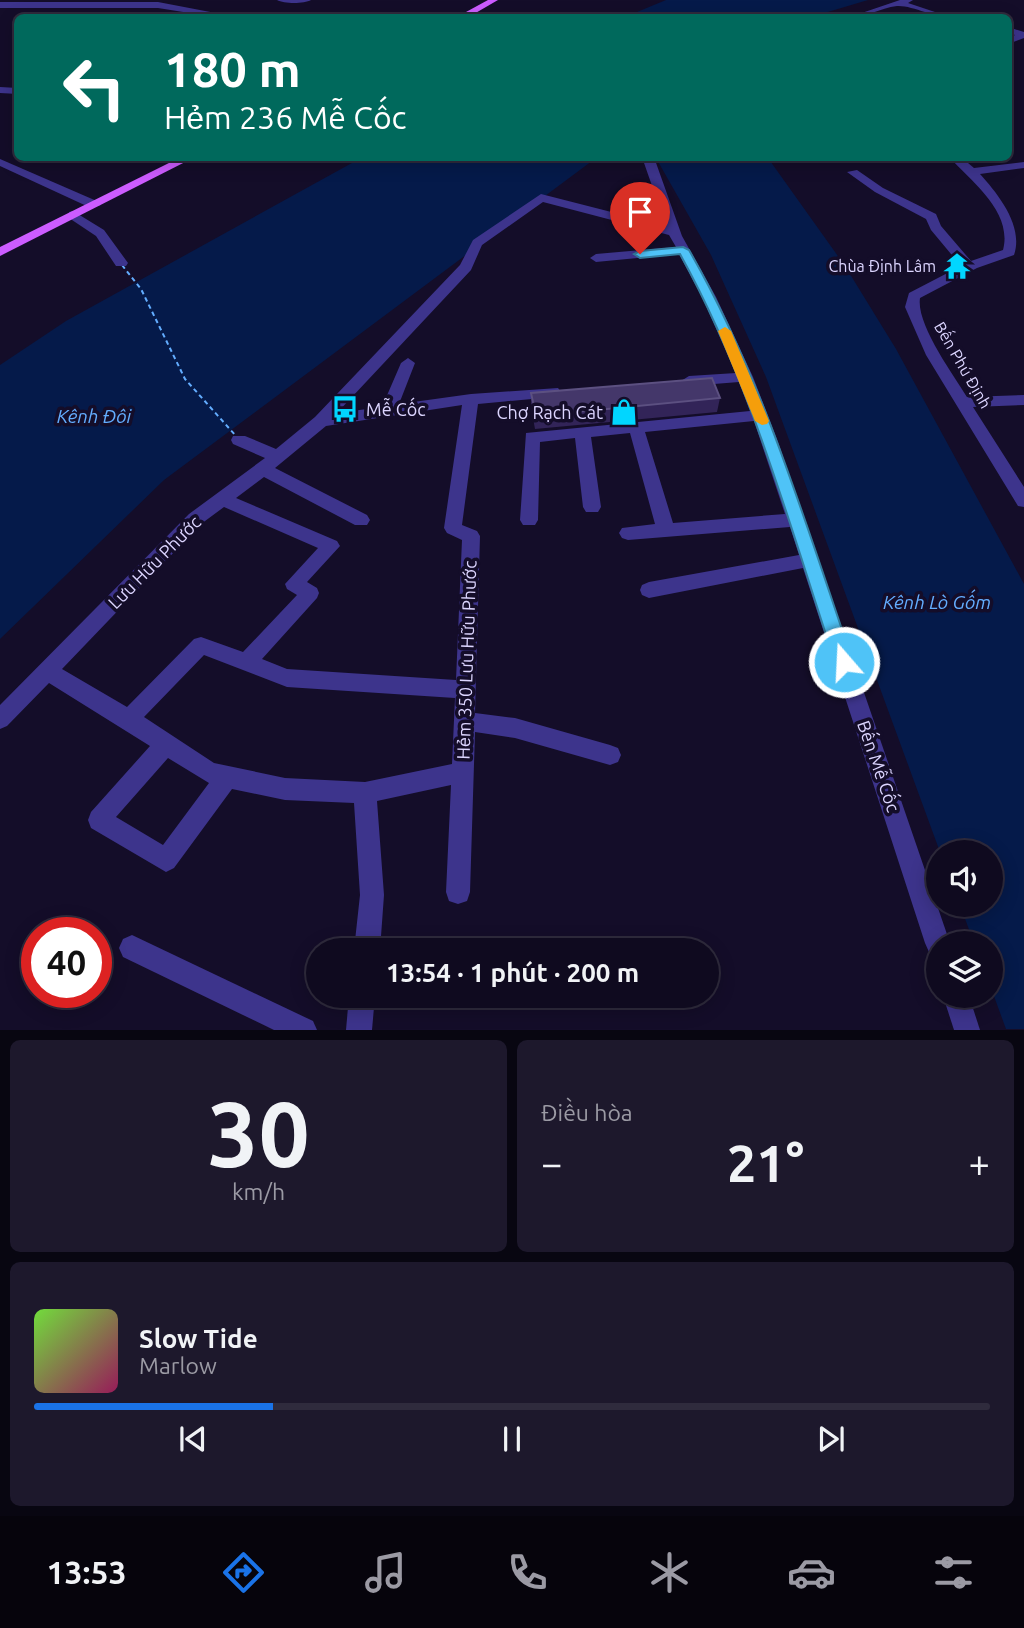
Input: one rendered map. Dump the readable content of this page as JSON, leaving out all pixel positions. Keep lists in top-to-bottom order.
{
  "streets": {
    "street": [
      "Bến Phú Định",
      "Lưu Hữu Phước",
      "Hẻm 350 Lưu Hữu Phước",
      "Bến Mễ Cốc"
    ]
  },
  "crossings": [
    ["Lưu Hữu Phước", "Bến Mễ Cốc"]
  ],
  "water": ["Kênh Đôi", "Kênh Lò Gốm"],
  "places": {
    "temple": ["Chùa Định Lâm"],
    "bus stop": ["Mễ Cốc"],
    "shop": ["Chợ Rạch Cát"]
  },
  "page": {
    "turn": ["180 m", "Hẻm 236 Mễ Cốc"],
    "limit": "40",
    "trip": "13:54 · 1 phút · 200 m",
    "tile": [
      ["30", "km/h"],
      "Điều hòa"
    ],
    "heat": ["−", "21°", "+"],
    "song": ["Slow Tide", "Marlow"],
    "tabs": "13:53"
  }
}
